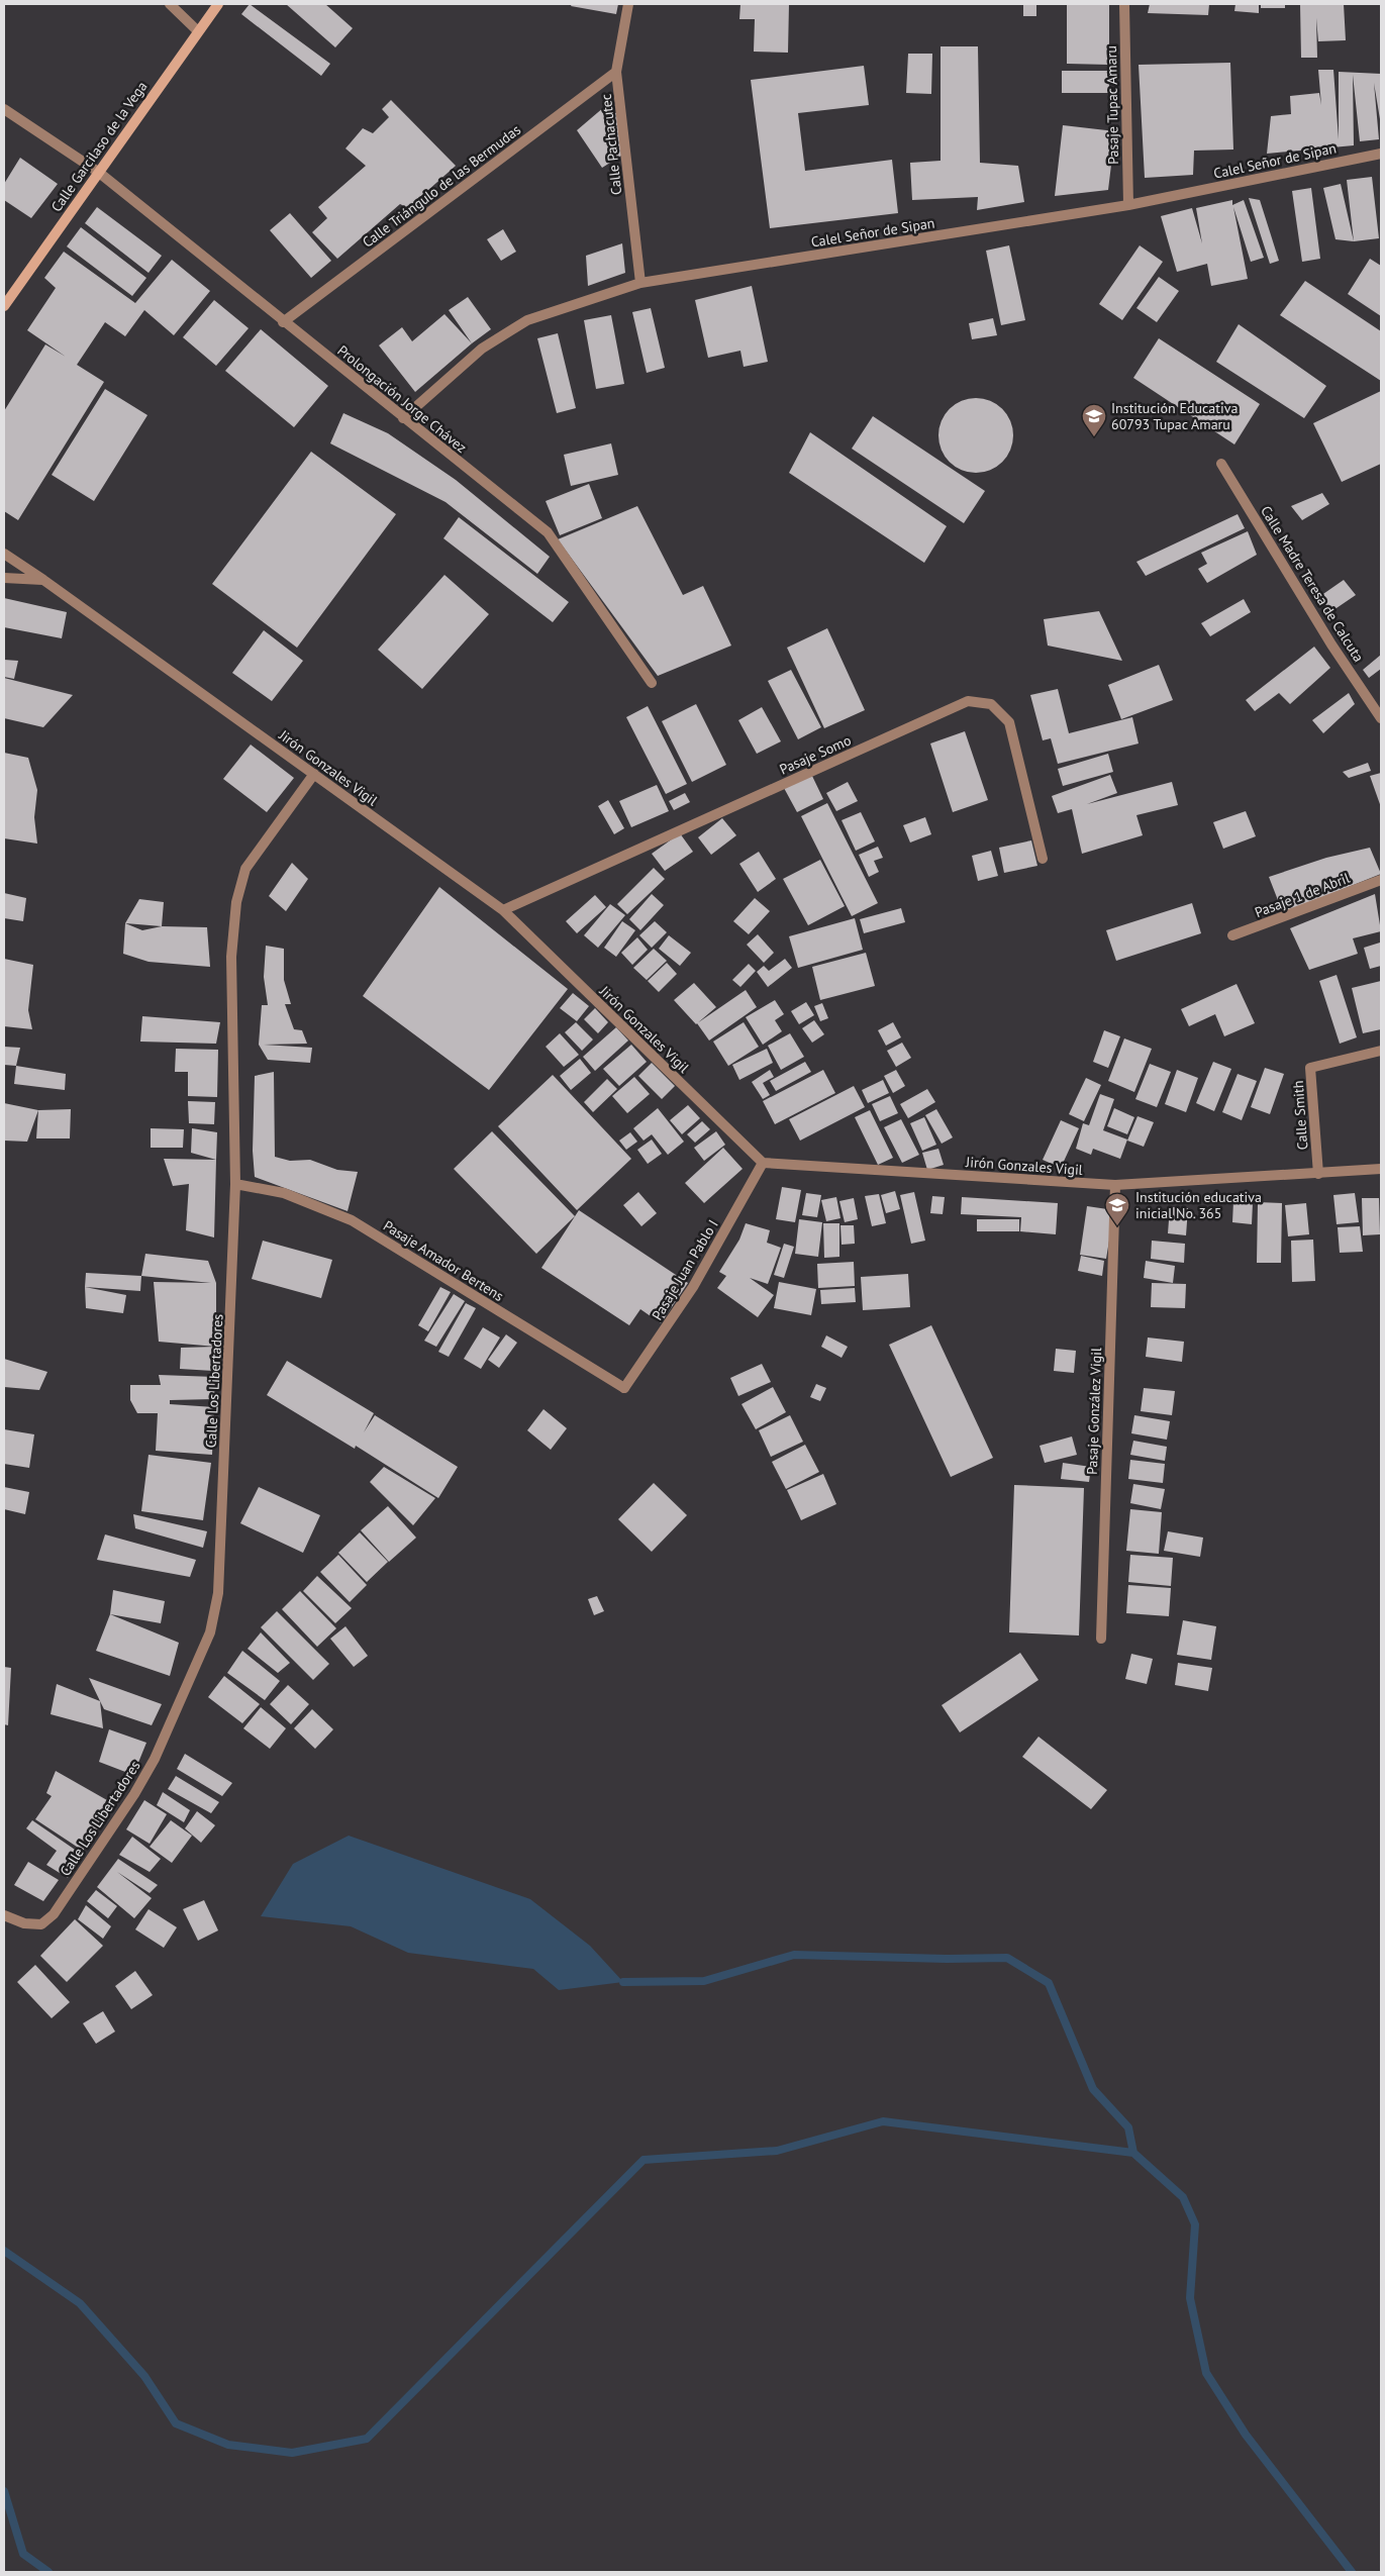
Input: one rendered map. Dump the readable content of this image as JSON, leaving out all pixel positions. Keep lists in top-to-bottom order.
{
  "streets": {
    "street": [
      "Pasaje Tupac Amaru",
      "Calle Pachacutec",
      "Calle Garcilaso de la Vega",
      "Calel Señor de Sipan",
      "Calle Triángulo de las Bermudas",
      "Prolongación Jorge Chávez",
      "Calle Madre Teresa de Calcuta",
      "Pasaje Somo",
      "Jirón Gonzales Vigil",
      "Pasaje 1 de Abril",
      "Calle Smith",
      "Pasaje Amador Bertens",
      "Pasaje Juan Pablo I",
      "Calle Los Libertadores",
      "Pasaje González Vigil"
    ]
  },
  "crossings": [
    ["Pasaje Tupac Amaru", "Calel Señor de Sipan"],
    ["Calle Pachacutec", "Calel Señor de Sipan"],
    ["Calle Pachacutec", "Calle Triángulo de las Bermudas"],
    ["Calle Garcilaso de la Vega", "Prolongación Jorge Chávez"],
    ["Calel Señor de Sipan", "Prolongación Jorge Chávez"],
    ["Calle Triángulo de las Bermudas", "Prolongación Jorge Chávez"],
    ["Pasaje Somo", "Jirón Gonzales Vigil"],
    ["Jirón Gonzales Vigil", "Calle Smith"],
    ["Jirón Gonzales Vigil", "Pasaje Juan Pablo I"],
    ["Jirón Gonzales Vigil", "Calle Los Libertadores"],
    ["Jirón Gonzales Vigil", "Pasaje González Vigil"],
    ["Pasaje Amador Bertens", "Pasaje Juan Pablo I"],
    ["Pasaje Amador Bertens", "Calle Los Libertadores"]
  ],
  "places": {
    "school or university": ["Institución Educativa 60793 Tupac Amaru", "Institución educativa inicial No. 365"]
  }
}
